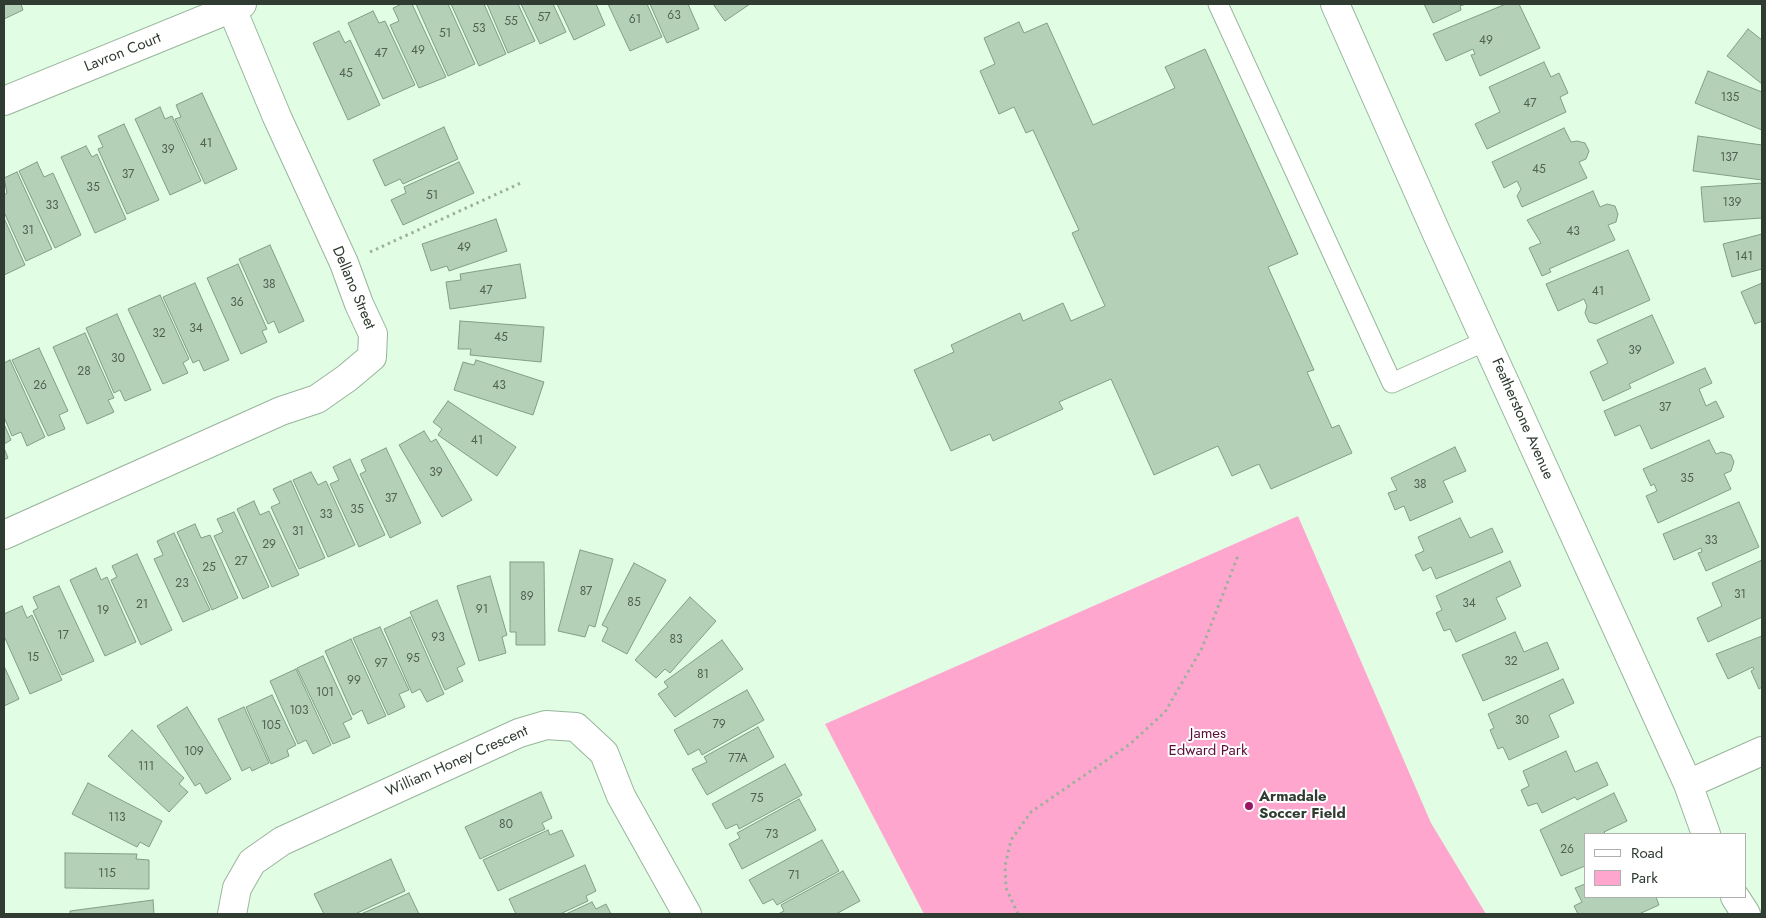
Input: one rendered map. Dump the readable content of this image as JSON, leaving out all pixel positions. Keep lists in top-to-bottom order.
{
  "streets": {
    "street": [
      "Lavron Court",
      "Dellano Street",
      "Featherstone Avenue",
      "William Honey Crescent"
    ]
  },
  "crossings": [
    ["Lavron Court", "Dellano Street"]
  ],
  "parks": ["James Edward Park"],
  "places": ["Armadale Soccer Field"],
  "house_numbers": [
    "63",
    "57",
    "61",
    "55",
    "53",
    "51",
    "49",
    "49",
    "47",
    "45",
    "135",
    "47",
    "41",
    "39",
    "137",
    "45",
    "37",
    "35",
    "51",
    "139",
    "33",
    "31",
    "43",
    "49",
    "141",
    "38",
    "47",
    "41",
    "36",
    "34",
    "32",
    "45",
    "39",
    "30",
    "28",
    "26",
    "43",
    "37",
    "41",
    "39",
    "35",
    "38",
    "37",
    "35",
    "33",
    "31",
    "33",
    "29",
    "27",
    "25",
    "23",
    "87",
    "31",
    "89",
    "85",
    "34",
    "21",
    "91",
    "19",
    "17",
    "93",
    "83",
    "15",
    "95",
    "32",
    "97",
    "81",
    "99",
    "101",
    "103",
    "30",
    "79",
    "105",
    "109",
    "77A",
    "111",
    "75",
    "113",
    "80",
    "73",
    "26",
    "115",
    "71"
  ],
  "legend": ["Road", "Park"]
}
